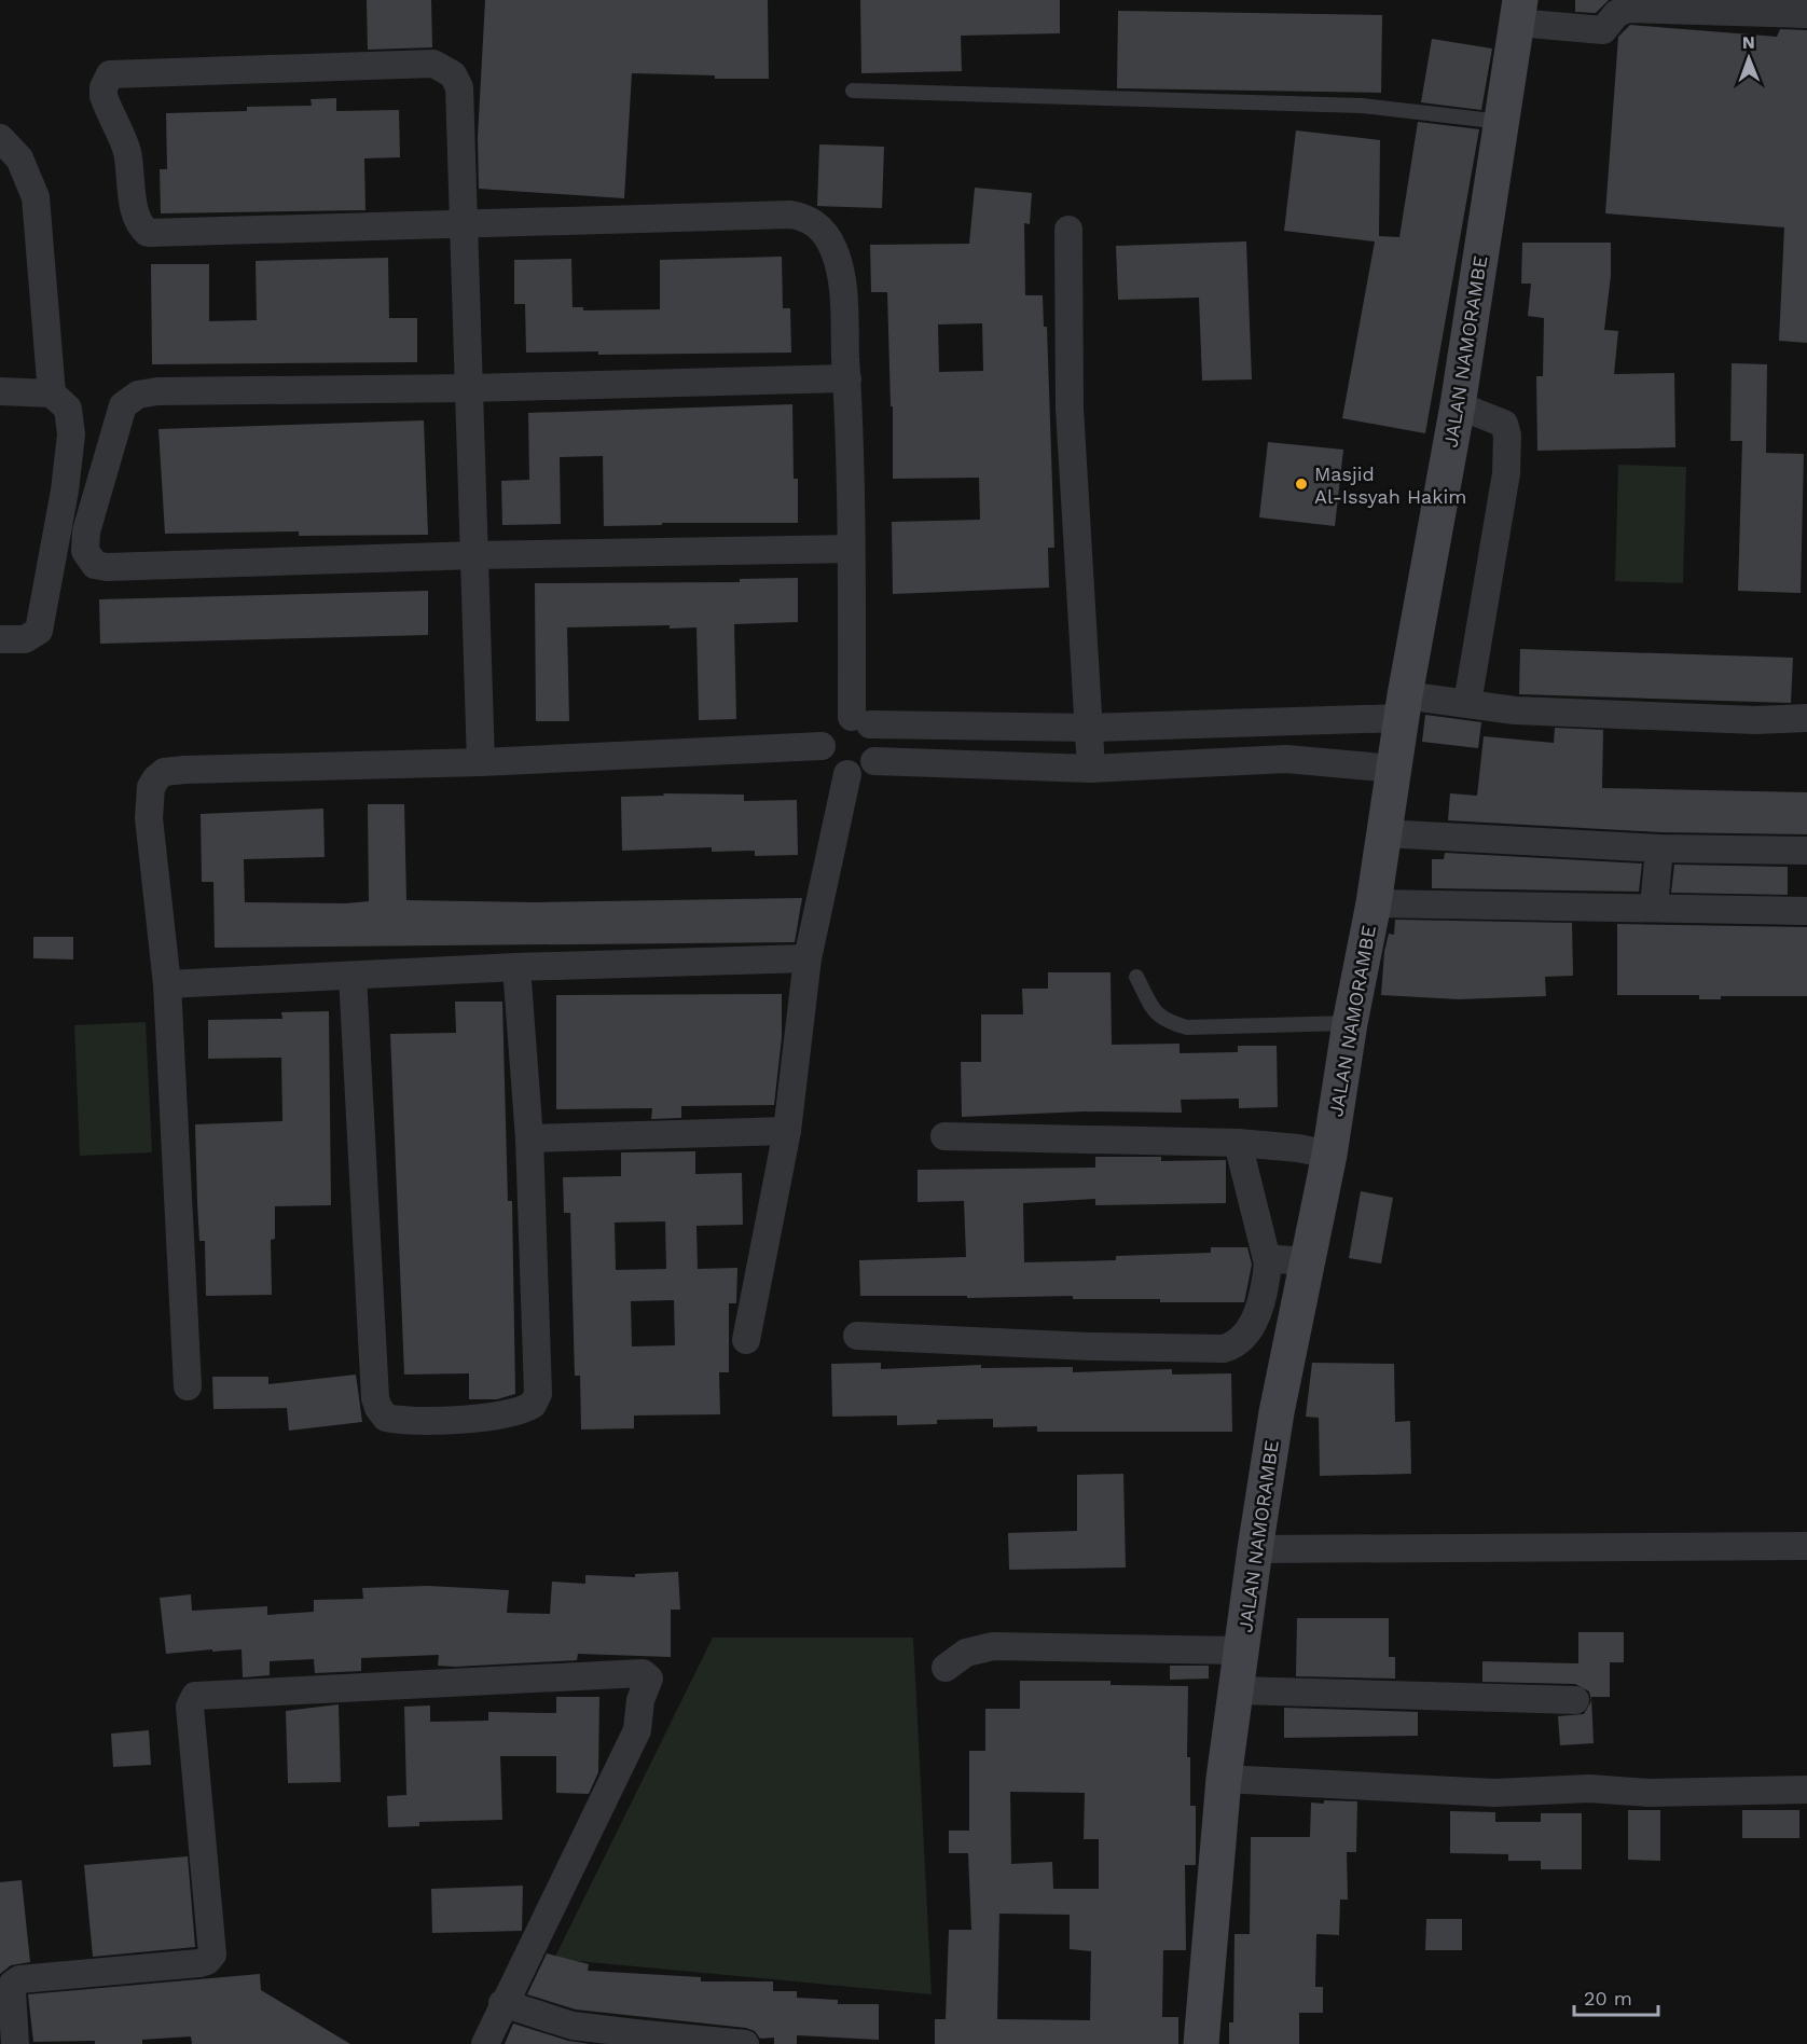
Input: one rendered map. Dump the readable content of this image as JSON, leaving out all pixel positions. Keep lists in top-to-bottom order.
{
  "streets": {
    "main road": ["JALAN NAMORAMBE"]
  },
  "places": ["Masjid Al-Issyah Hakim"],
  "scale_bar": "20 m",
  "north": "top"
}
